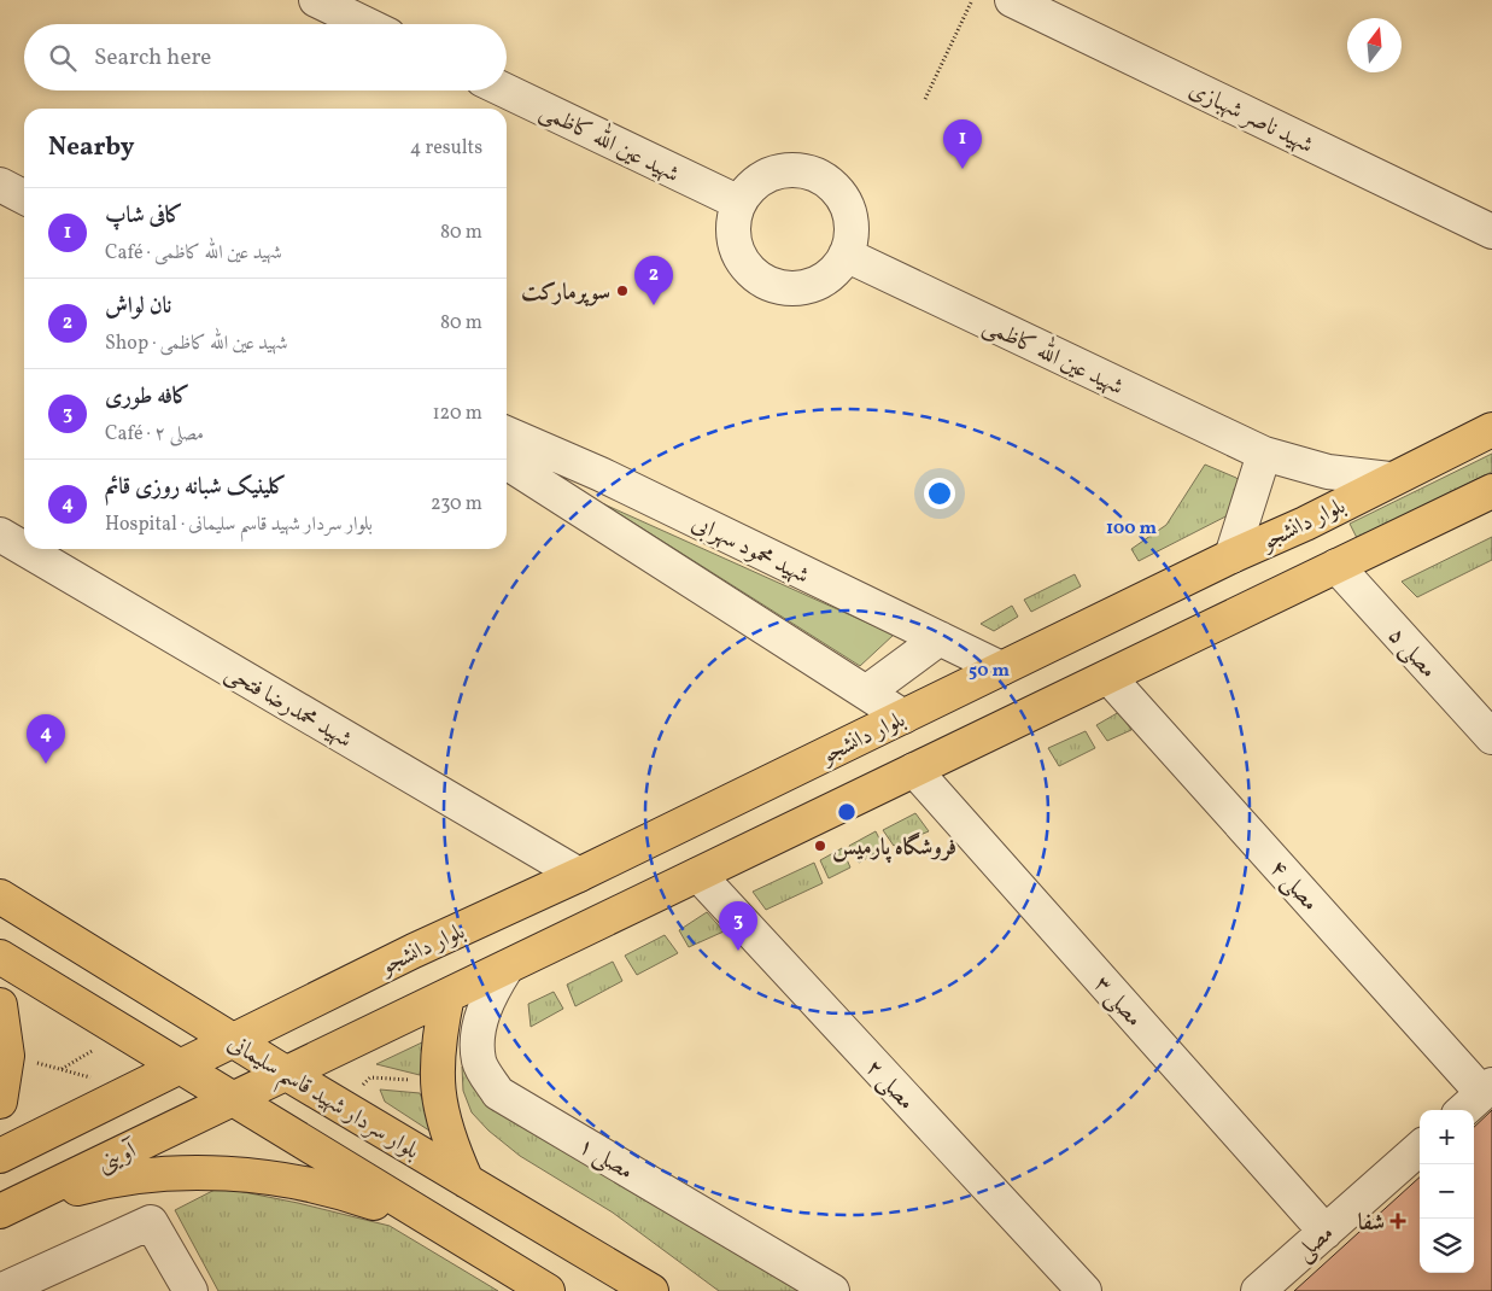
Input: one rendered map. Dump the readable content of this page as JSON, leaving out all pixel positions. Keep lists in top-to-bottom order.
{
  "streets": {
    "main road": ["بلوار دانشجو", "بلوار سردار شهید قاسم سلیمانی", "آوینی"],
    "street": [
      "شهید ناصر شهبازی",
      "شهید عین الله کاظمی",
      "شهید محمود سهرابی",
      "مصلی ۵",
      "شهید محمدرضا فتحی",
      "مصلی ۴",
      "مصلی ۳",
      "مصلی ۲",
      "مصلی ۱",
      "مصلی"
    ]
  },
  "crossings": [
    ["شهید عین الله کاظمی", "بلوار دانشجو"],
    ["بلوار دانشجو", "شهید محمود سهرابی"],
    ["بلوار دانشجو", "شهید محمدرضا فتحی"],
    ["بلوار دانشجو", "بلوار سردار شهید قاسم سلیمانی"],
    ["مصلی ۳", "مصلی"],
    ["بلوار سردار شهید قاسم سلیمانی", "آوینی"]
  ],
  "places": {
    "other": ["سوپرمارکت", "فروشگاه پارمیس"],
    "health": ["شفا"]
  },
  "north": "top",
  "page": {
    "search": "Search here",
    "heading": ["Nearby", "4 results"],
    "pins": [
      "1",
      "2",
      "4",
      "3"
    ],
    "list": [
      {
        "mark": "1",
        "name": "کافی شاپ",
        "note": "Café · شهید عین الله کاظمی",
        "value": "80 m"
      },
      {
        "mark": "2",
        "name": "نان لواش",
        "note": "Shop · شهید عین الله کاظمی",
        "value": "80 m"
      },
      {
        "mark": "3",
        "name": "کافه طوری",
        "note": "Café · مصلی ۲",
        "value": "120 m"
      },
      {
        "mark": "4",
        "name": "کلینیک شبانه روزى قائم",
        "note": "Hospital · بلوار سردار شهید قاسم سلیمانی",
        "value": "230 m"
      }
    ],
    "map_buttons": ["+", "−"]
  },
  "rings": ["100 m", "50 m"]
}
